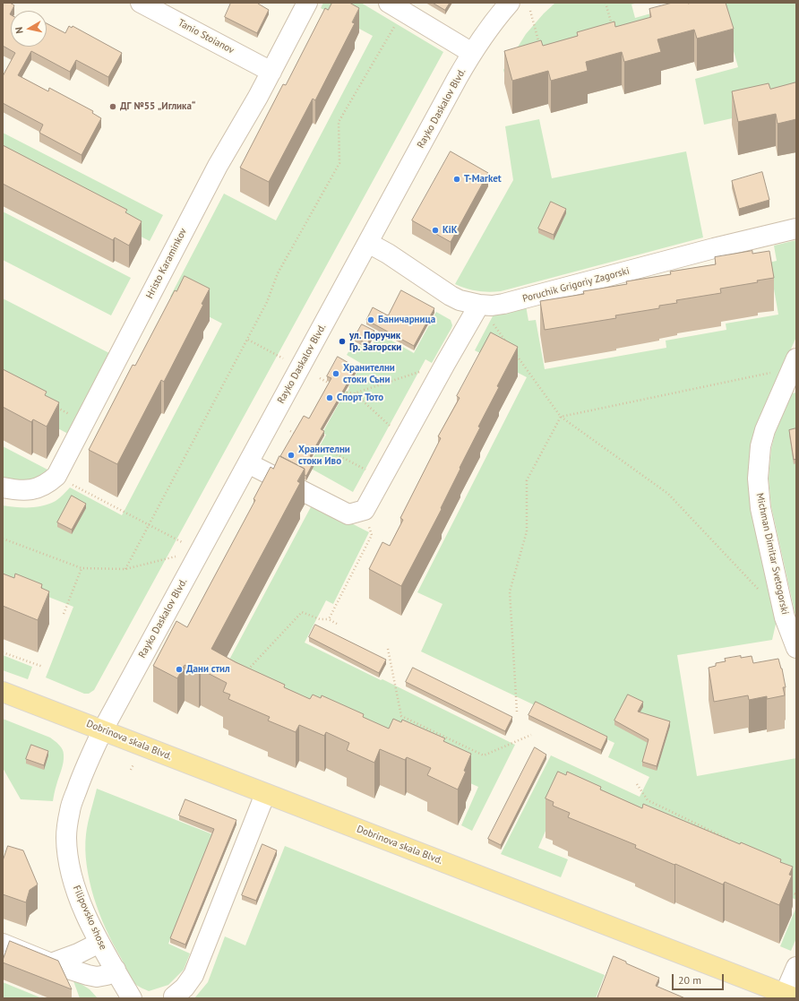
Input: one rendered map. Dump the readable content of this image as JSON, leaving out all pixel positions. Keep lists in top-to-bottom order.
{
  "streets": {
    "main road": ["Dobrinova skala Blvd."],
    "street": [
      "Tanio Stoianov",
      "Rayko Daskalov Blvd.",
      "Hristo Karaminkov",
      "Poruchik Grigoriy Zagorski",
      "Michman Dimitar Svetogorski",
      "Filipovsko shose"
    ]
  },
  "crossings": [
    ["Tanio Stoianov", "Hristo Karaminkov"],
    ["Rayko Daskalov Blvd.", "Poruchik Grigoriy Zagorski"],
    ["Rayko Daskalov Blvd.", "Dobrinova skala Blvd."],
    ["Rayko Daskalov Blvd.", "Filipovsko shose"],
    ["Dobrinova skala Blvd.", "Filipovsko shose"]
  ],
  "places": [
    "ДГ №55 „Иглика“",
    "T-Market",
    "KiK",
    "Баничарница",
    "ул. Поручик Гр. Загорски",
    "Хранителни стоки Съни",
    "Спорт Тото",
    "Хранителни стоки Иво",
    "Дани стил"
  ],
  "scale_bar": "20 m",
  "north": "left"
}
